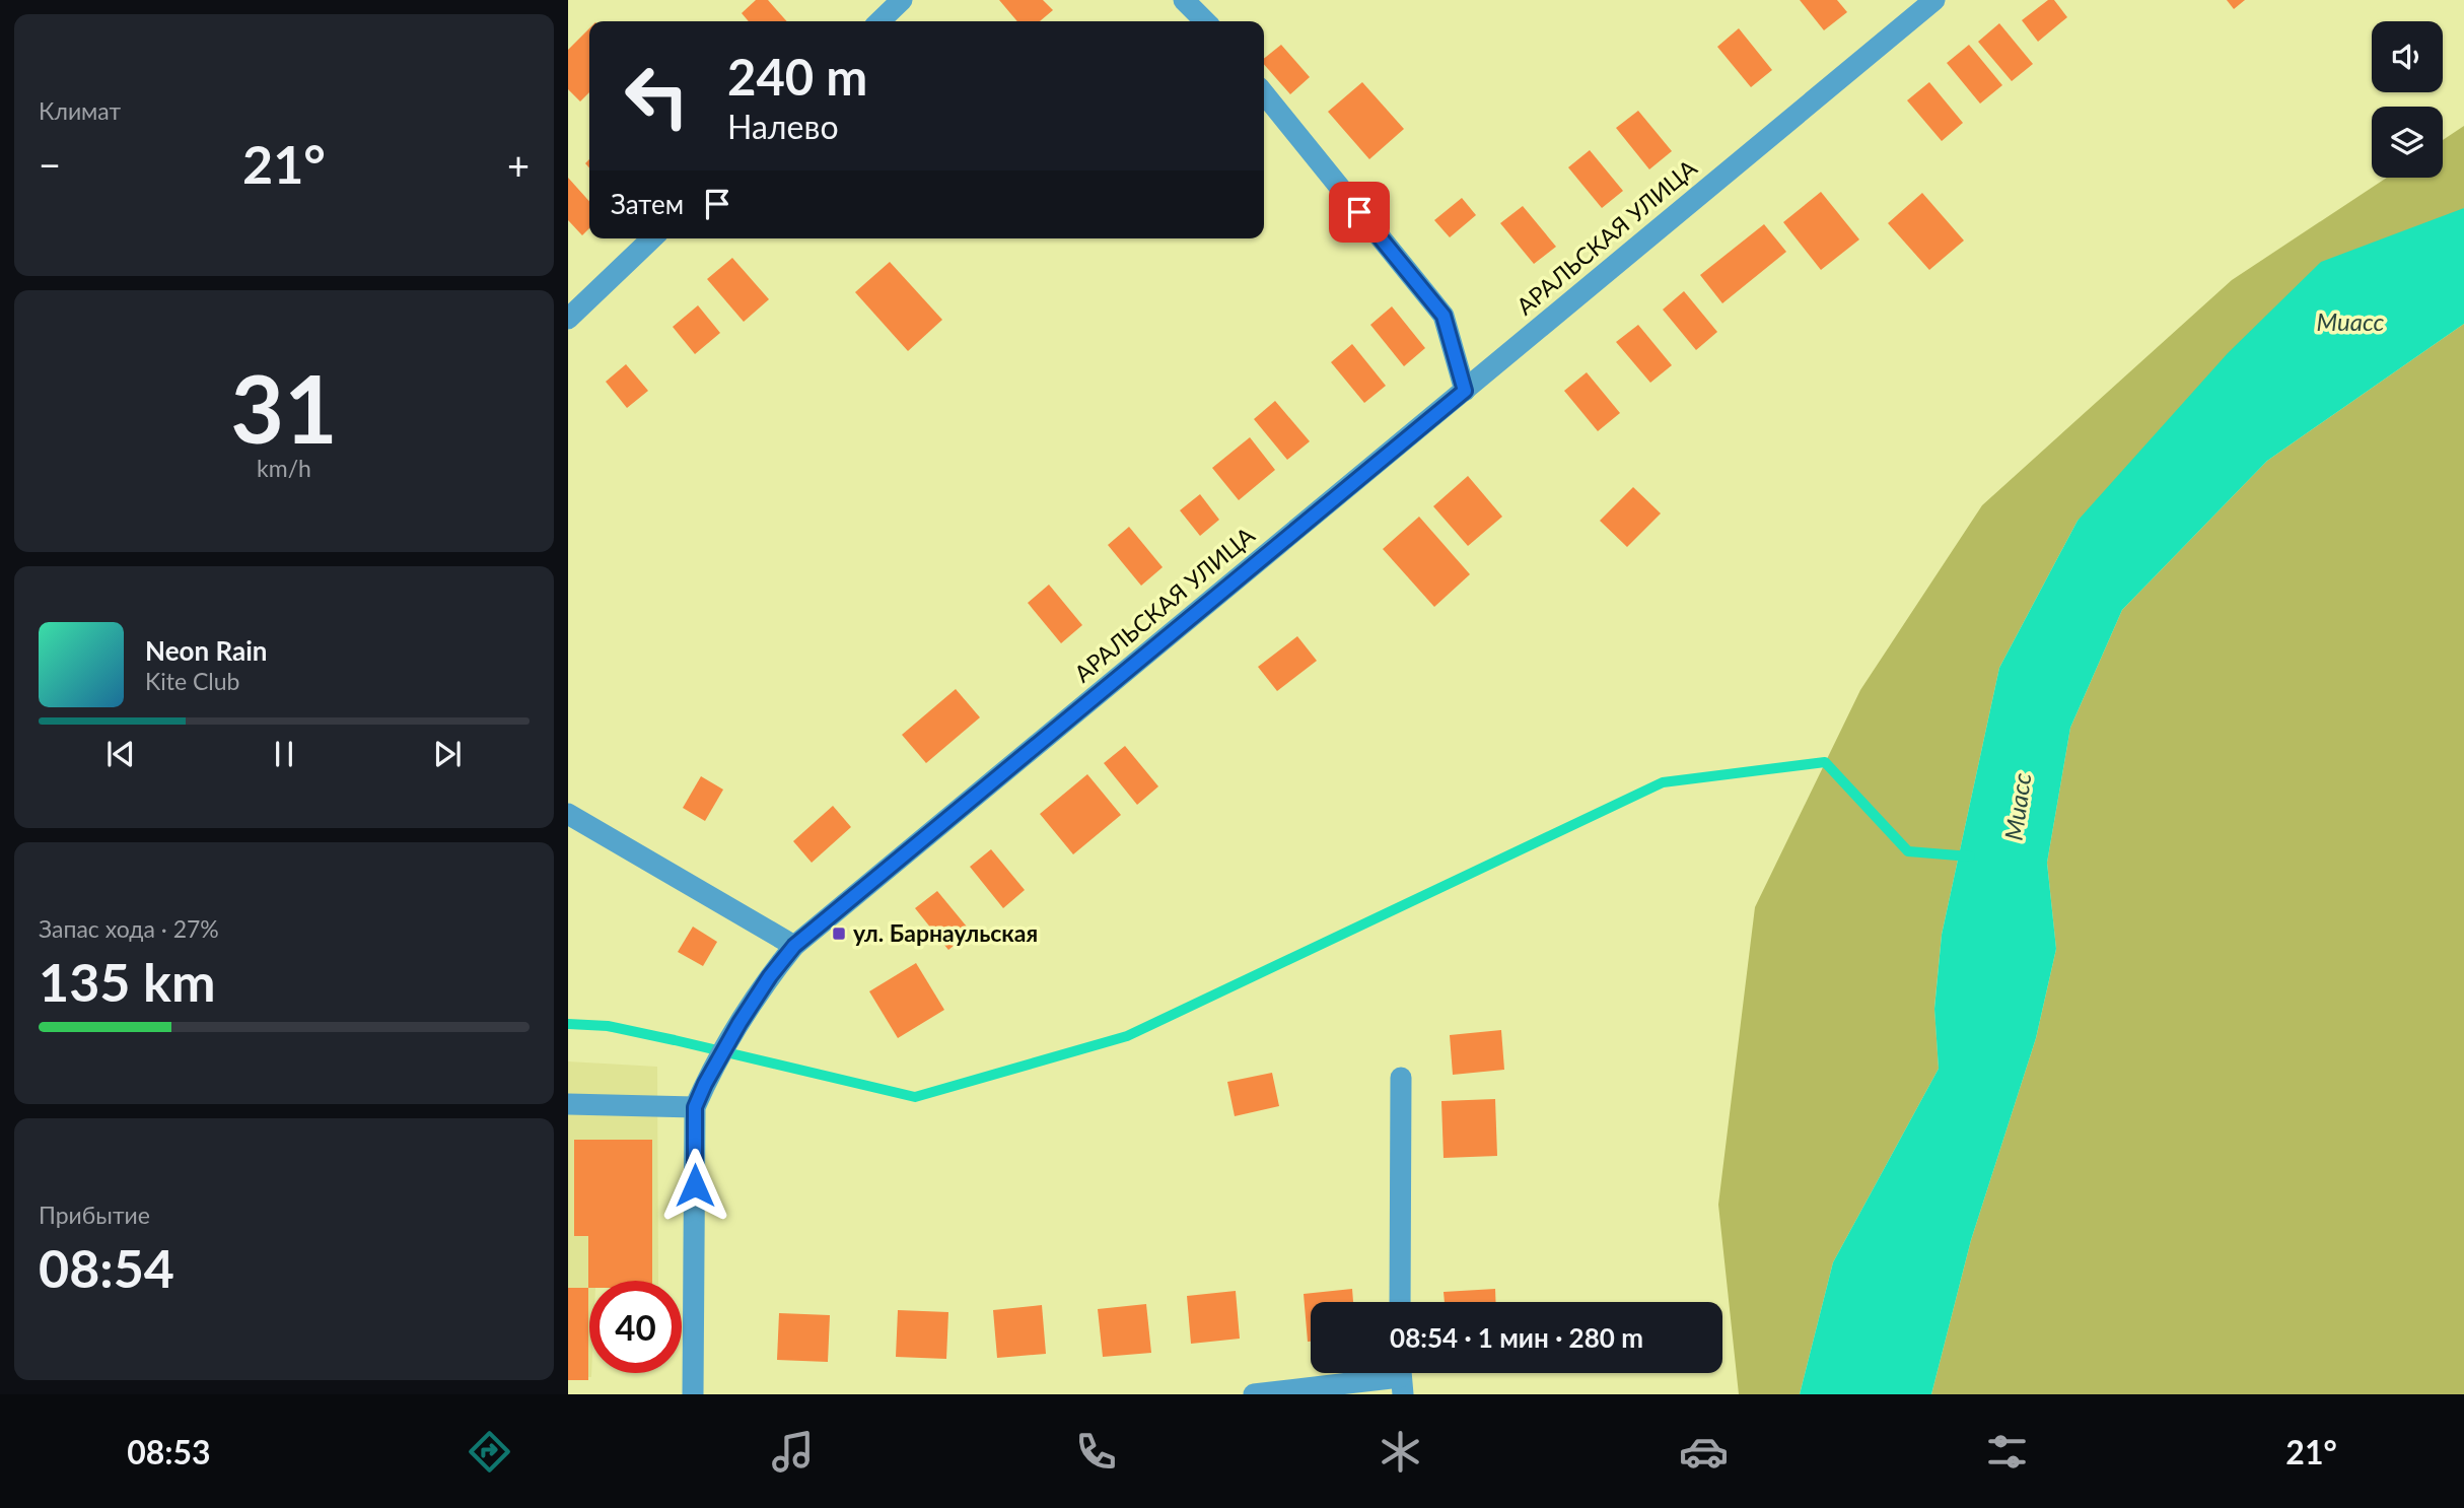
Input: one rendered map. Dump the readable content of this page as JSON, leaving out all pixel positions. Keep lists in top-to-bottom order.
{
  "streets": {
    "street": ["АРАЛЬСКАЯ УЛИЦА"]
  },
  "water": ["Миасс"],
  "places": {
    "transit": ["ул. Барнаульская"]
  },
  "page": {
    "tile": [
      "Климат",
      ["31", "km/h"],
      ["Запас хода · 27%", "135 km"],
      ["Прибытие", "08:54"]
    ],
    "turn": ["240 m", "Налево"],
    "heat": ["−", "21°", "+"],
    "then": "Затем",
    "song": ["Neon Rain", "Kite Club"],
    "limit": "40",
    "trip": "08:54 · 1 мин · 280 m",
    "tabs": ["08:53", "21°"]
  }
}
